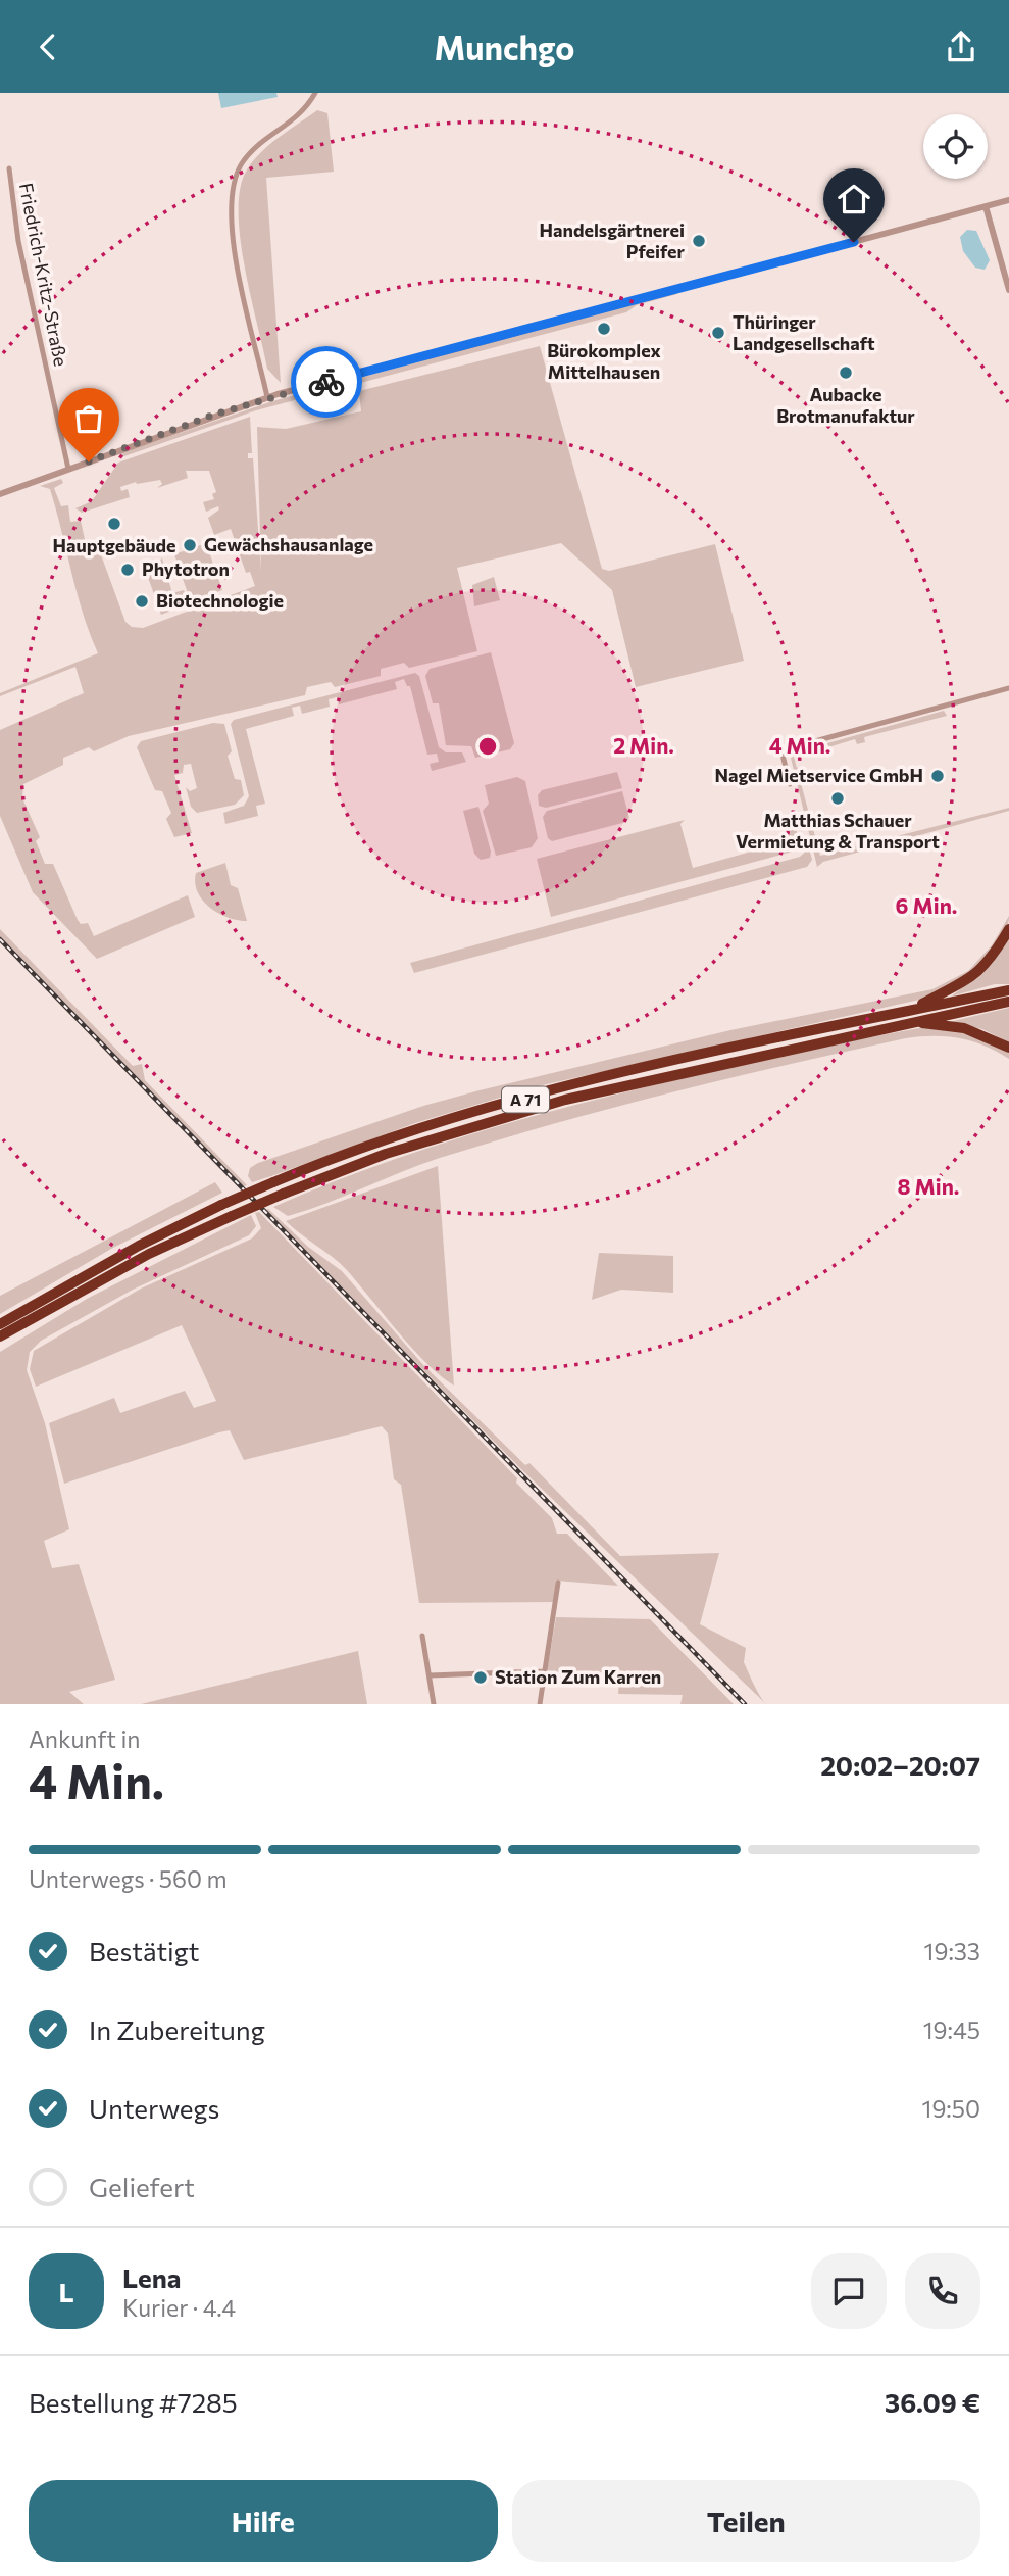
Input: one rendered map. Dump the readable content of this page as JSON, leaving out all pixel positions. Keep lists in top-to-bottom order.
{
  "streets": {
    "highway": ["A 71"],
    "street": ["Friedrich-Kritz-Straße"]
  },
  "places": [
    "Handelsgärtnerei Pfeifer",
    "Bürokomplex Mittelhausen",
    "Thüringer Landgesellschaft",
    "Aubacke Brotmanufaktur",
    "Hauptgebäude",
    "Gewächshausanlage",
    "Phytotron",
    "Biotechnologie",
    "Nagel Mietservice GmbH",
    "Matthias Schauer Vermietung & Transport",
    "Station Zum Karren"
  ],
  "page": {
    "header": "Munchgo",
    "heading": ["4 Min.", "Ankunft in", "20:02–20:07"],
    "panel": [
      "Lena",
      "Kurier · 4.4",
      "Bestellung #7285",
      "36.09 €"
    ],
    "bar": "Unterwegs · 560 m",
    "list": [
      ["Bestätigt", "19:33"],
      ["In Zubereitung", "19:45"],
      ["Unterwegs", "19:50"],
      "Geliefert"
    ],
    "round": "L",
    "buttons": ["Hilfe", "Teilen"]
  },
  "rings": [
    "2 Min.",
    "4 Min.",
    "6 Min.",
    "8 Min."
  ]
}
